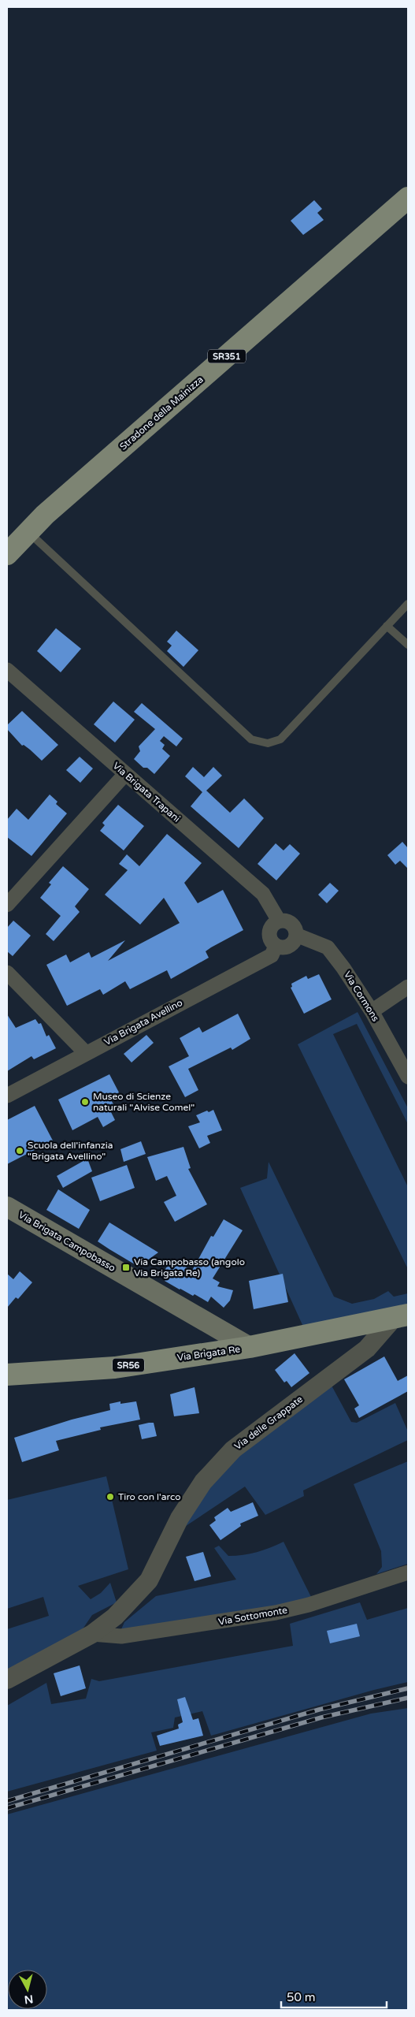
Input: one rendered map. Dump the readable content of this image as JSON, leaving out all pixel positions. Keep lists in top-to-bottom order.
{
  "streets": {
    "main road": [
      "SR351",
      "Stradone della Mainizza",
      "Via Brigata Campobasso",
      "Via Brigata Re",
      "SR56"
    ],
    "street": [
      "Via Brigata Trapani",
      "Via Cormons",
      "Via Brigata Avellino",
      "Via delle Grappate",
      "Via Sottomonte"
    ]
  },
  "crossings": [
    ["Via Brigata Trapani", "Via Cormons"],
    ["Via Brigata Trapani", "Via Brigata Avellino"],
    ["Via Cormons", "Via Brigata Avellino"],
    ["Via Brigata Campobasso", "Via Brigata Re"],
    ["Via Brigata Re", "Via delle Grappate"],
    ["Via delle Grappate", "Via Sottomonte"]
  ],
  "places": {
    "other": ["Museo di Scienze naturali \"Alvise Comel\"", "Scuola dell'infanzia \"Brigata Avellino\"", "Tiro con l'arco"],
    "transit": ["Via Campobasso (angolo Via Brigata Re)"]
  },
  "scale_bar": "50 m",
  "north": "bottom"
}
